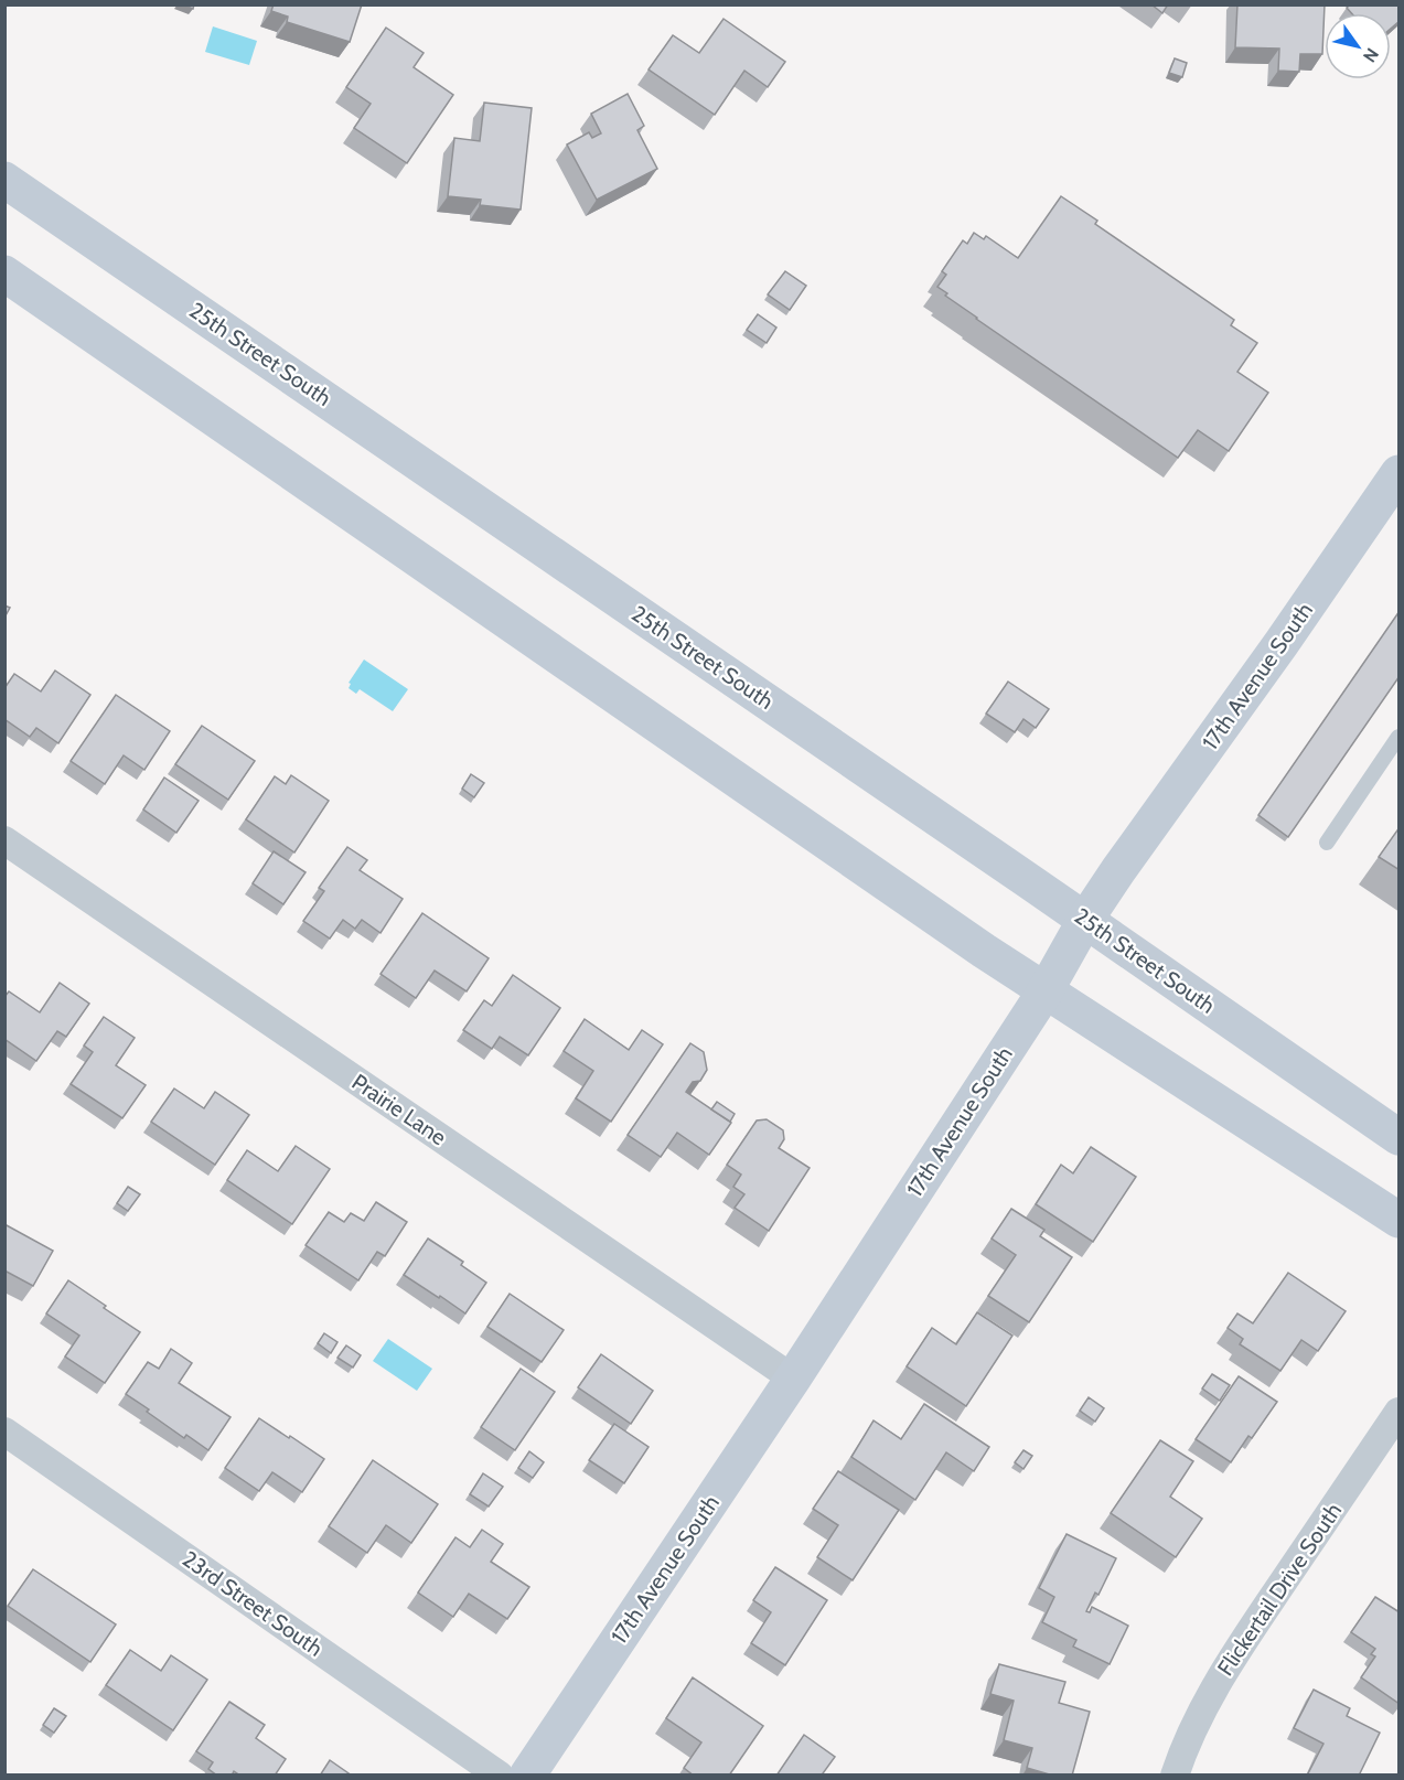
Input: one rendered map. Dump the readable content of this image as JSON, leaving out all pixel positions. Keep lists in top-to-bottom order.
{
  "streets": {
    "main road": ["25th Street South", "17th Avenue South"],
    "street": ["Prairie Lane", "Flickertail Drive South", "23rd Street South"]
  },
  "crossings": [
    ["25th Street South", "17th Avenue South"],
    ["17th Avenue South", "Prairie Lane"]
  ],
  "north": "bottom right"
}
